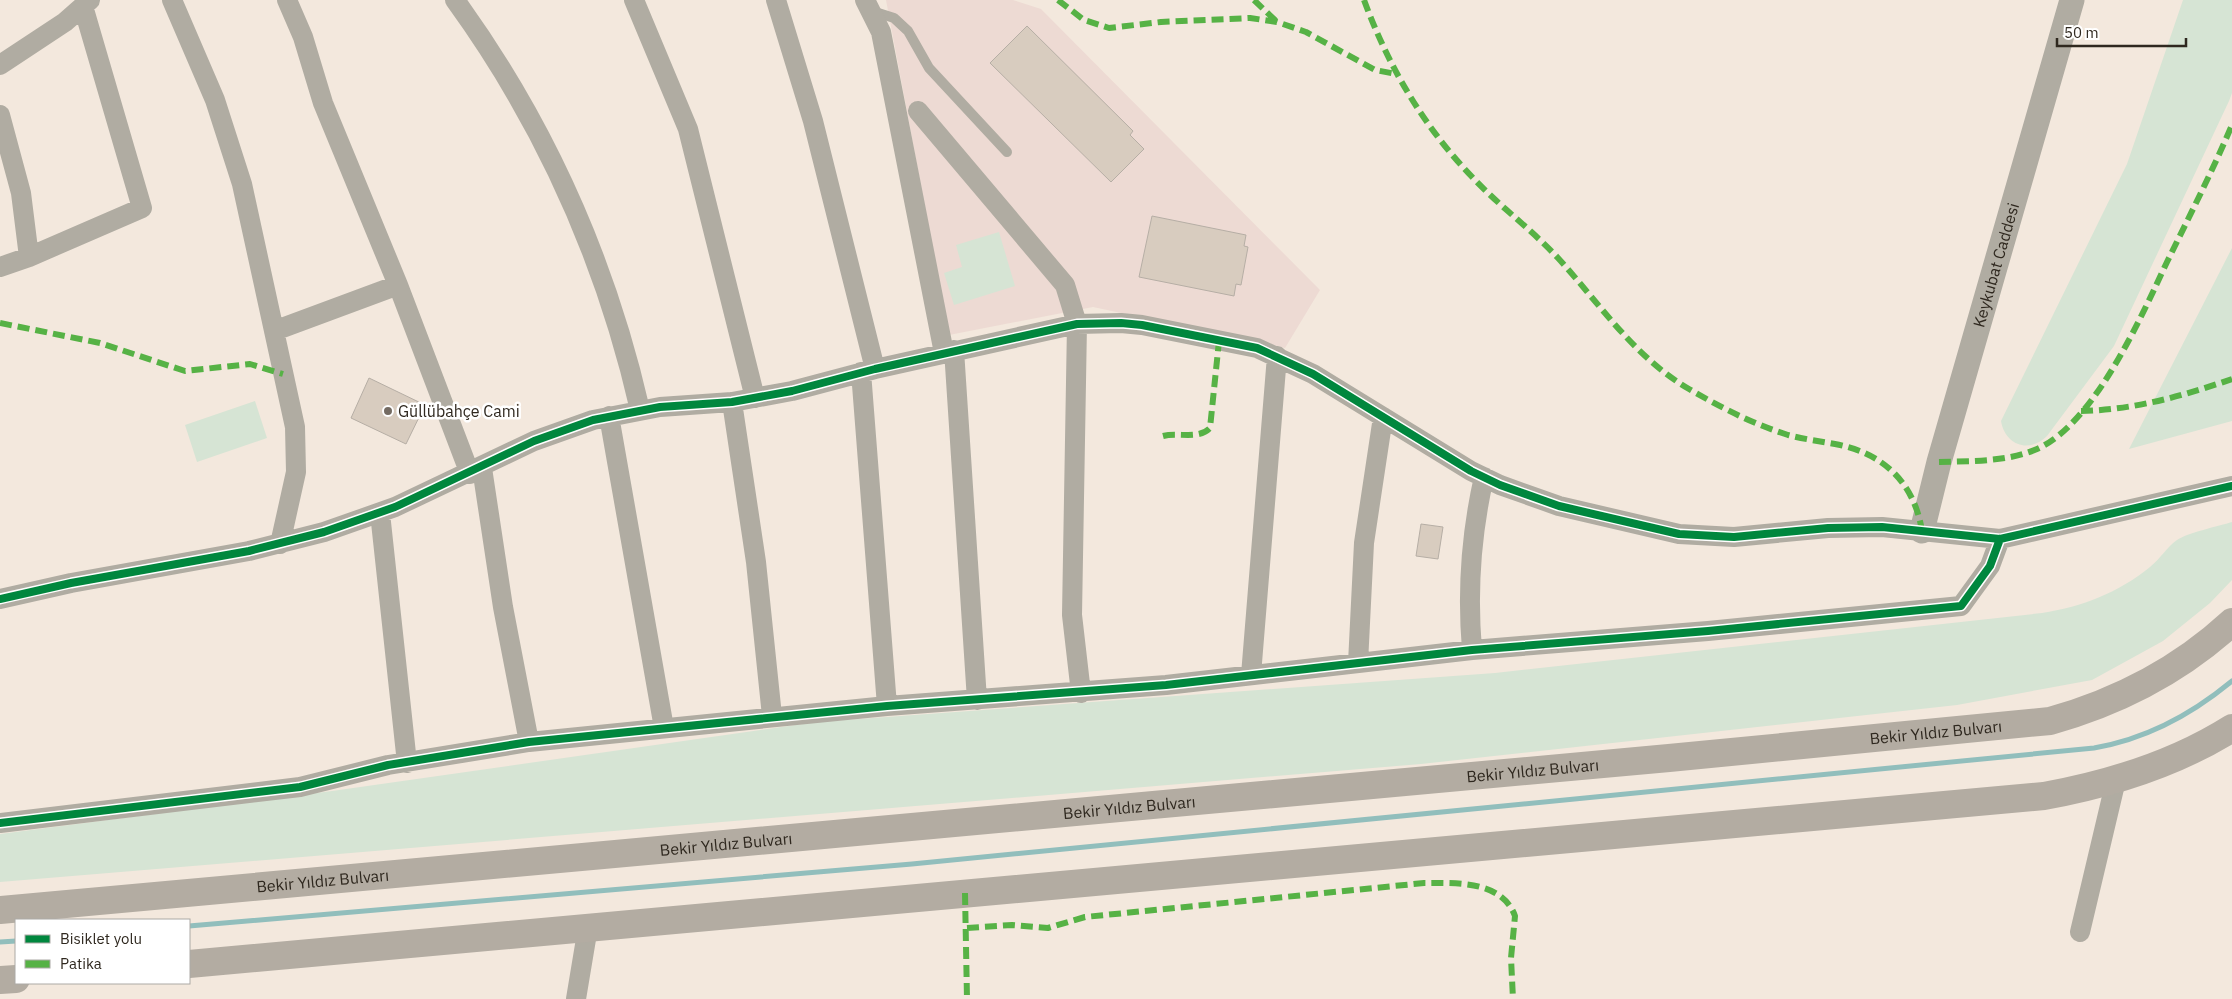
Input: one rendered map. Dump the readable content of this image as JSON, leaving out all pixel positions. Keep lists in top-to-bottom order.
{
  "streets": {
    "main road": ["Bekir Yıldız Bulvarı"],
    "street": ["Keykubat Caddesi"]
  },
  "places": ["Güllübahçe Cami"],
  "legend": ["Bisiklet yolu", "Patika"],
  "scale_bar": "50 m"
}
